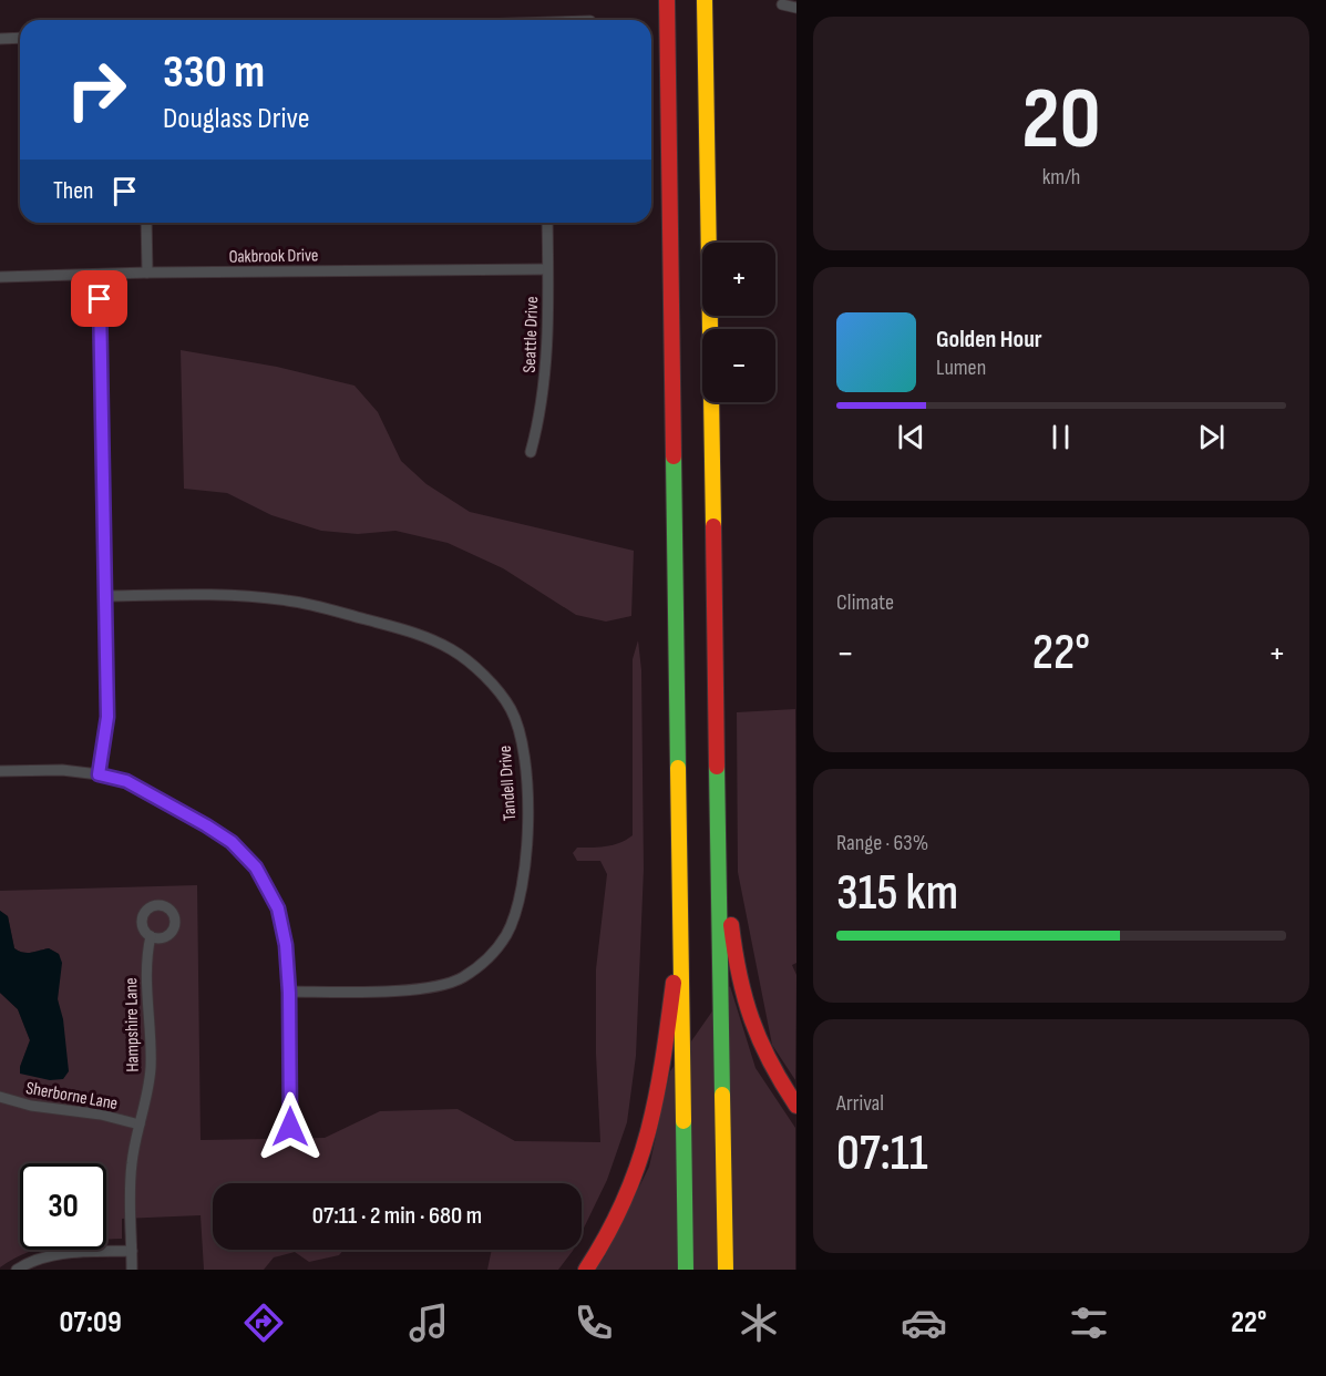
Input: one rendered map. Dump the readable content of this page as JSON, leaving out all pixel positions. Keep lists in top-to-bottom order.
{
  "streets": {
    "street": [
      "Oakbrook Drive",
      "Seattle Drive",
      "Tandell Drive",
      "Hampshire Lane",
      "Sherborne Lane"
    ]
  },
  "crossings": [
    ["Oakbrook Drive", "Seattle Drive"],
    ["Hampshire Lane", "Sherborne Lane"]
  ],
  "page": {
    "tile": [
      ["20", "km/h"],
      "Climate",
      ["Range · 63%", "315 km"],
      ["Arrival", "07:11"]
    ],
    "turn": ["330 m", "Douglass Drive"],
    "then": "Then",
    "map_buttons": ["+", "−"],
    "song": ["Golden Hour", "Lumen"],
    "heat": ["−", "22°", "+"],
    "limit": "30",
    "trip": "07:11 · 2 min · 680 m",
    "tabs": ["07:09", "22°"]
  }
}
